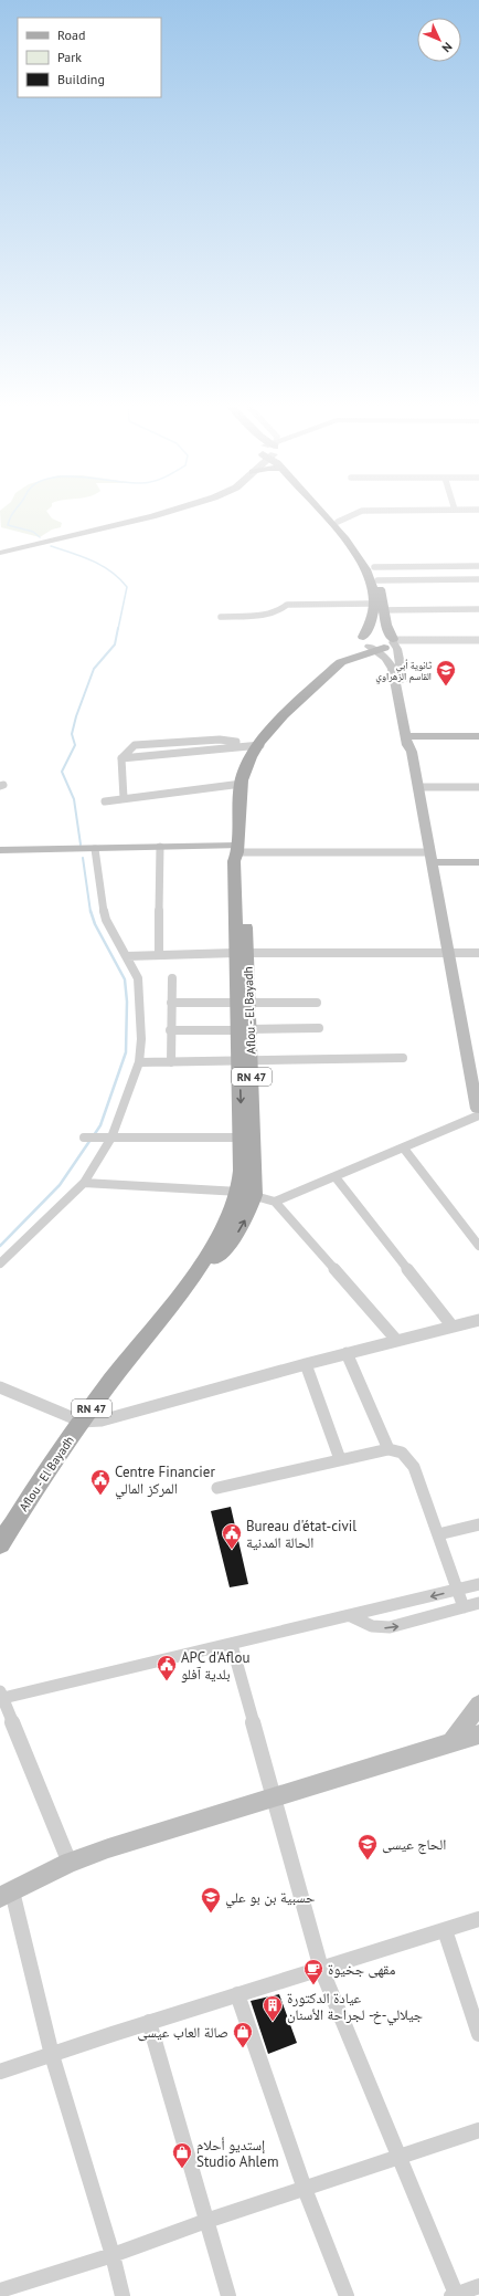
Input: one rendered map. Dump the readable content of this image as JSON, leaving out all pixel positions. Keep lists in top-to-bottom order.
{
  "streets": {
    "main road": ["Aflou - El Bayadh", "RN 47"]
  },
  "places": {
    "school or university": ["ثانوية أبي القاسم الزهراوي", "الحاج عيسى", "حسبية بن بو علي"],
    "public building": ["Centre Financier المركز المالي", "Bureau d'état-civil الحالة المدنية", "APC d'Aflou بلدية آفلو"],
    "cafe": ["مقهى جخيوة"],
    "building": ["عيادة الدكتورة جيلالي-خ- لجراحة الأسنان"],
    "shop": ["صالة العاب عيسى", "إستديو أحلام Studio Ahlem"]
  },
  "legend": ["Road", "Park", "Building"],
  "north": "bottom right"
}
